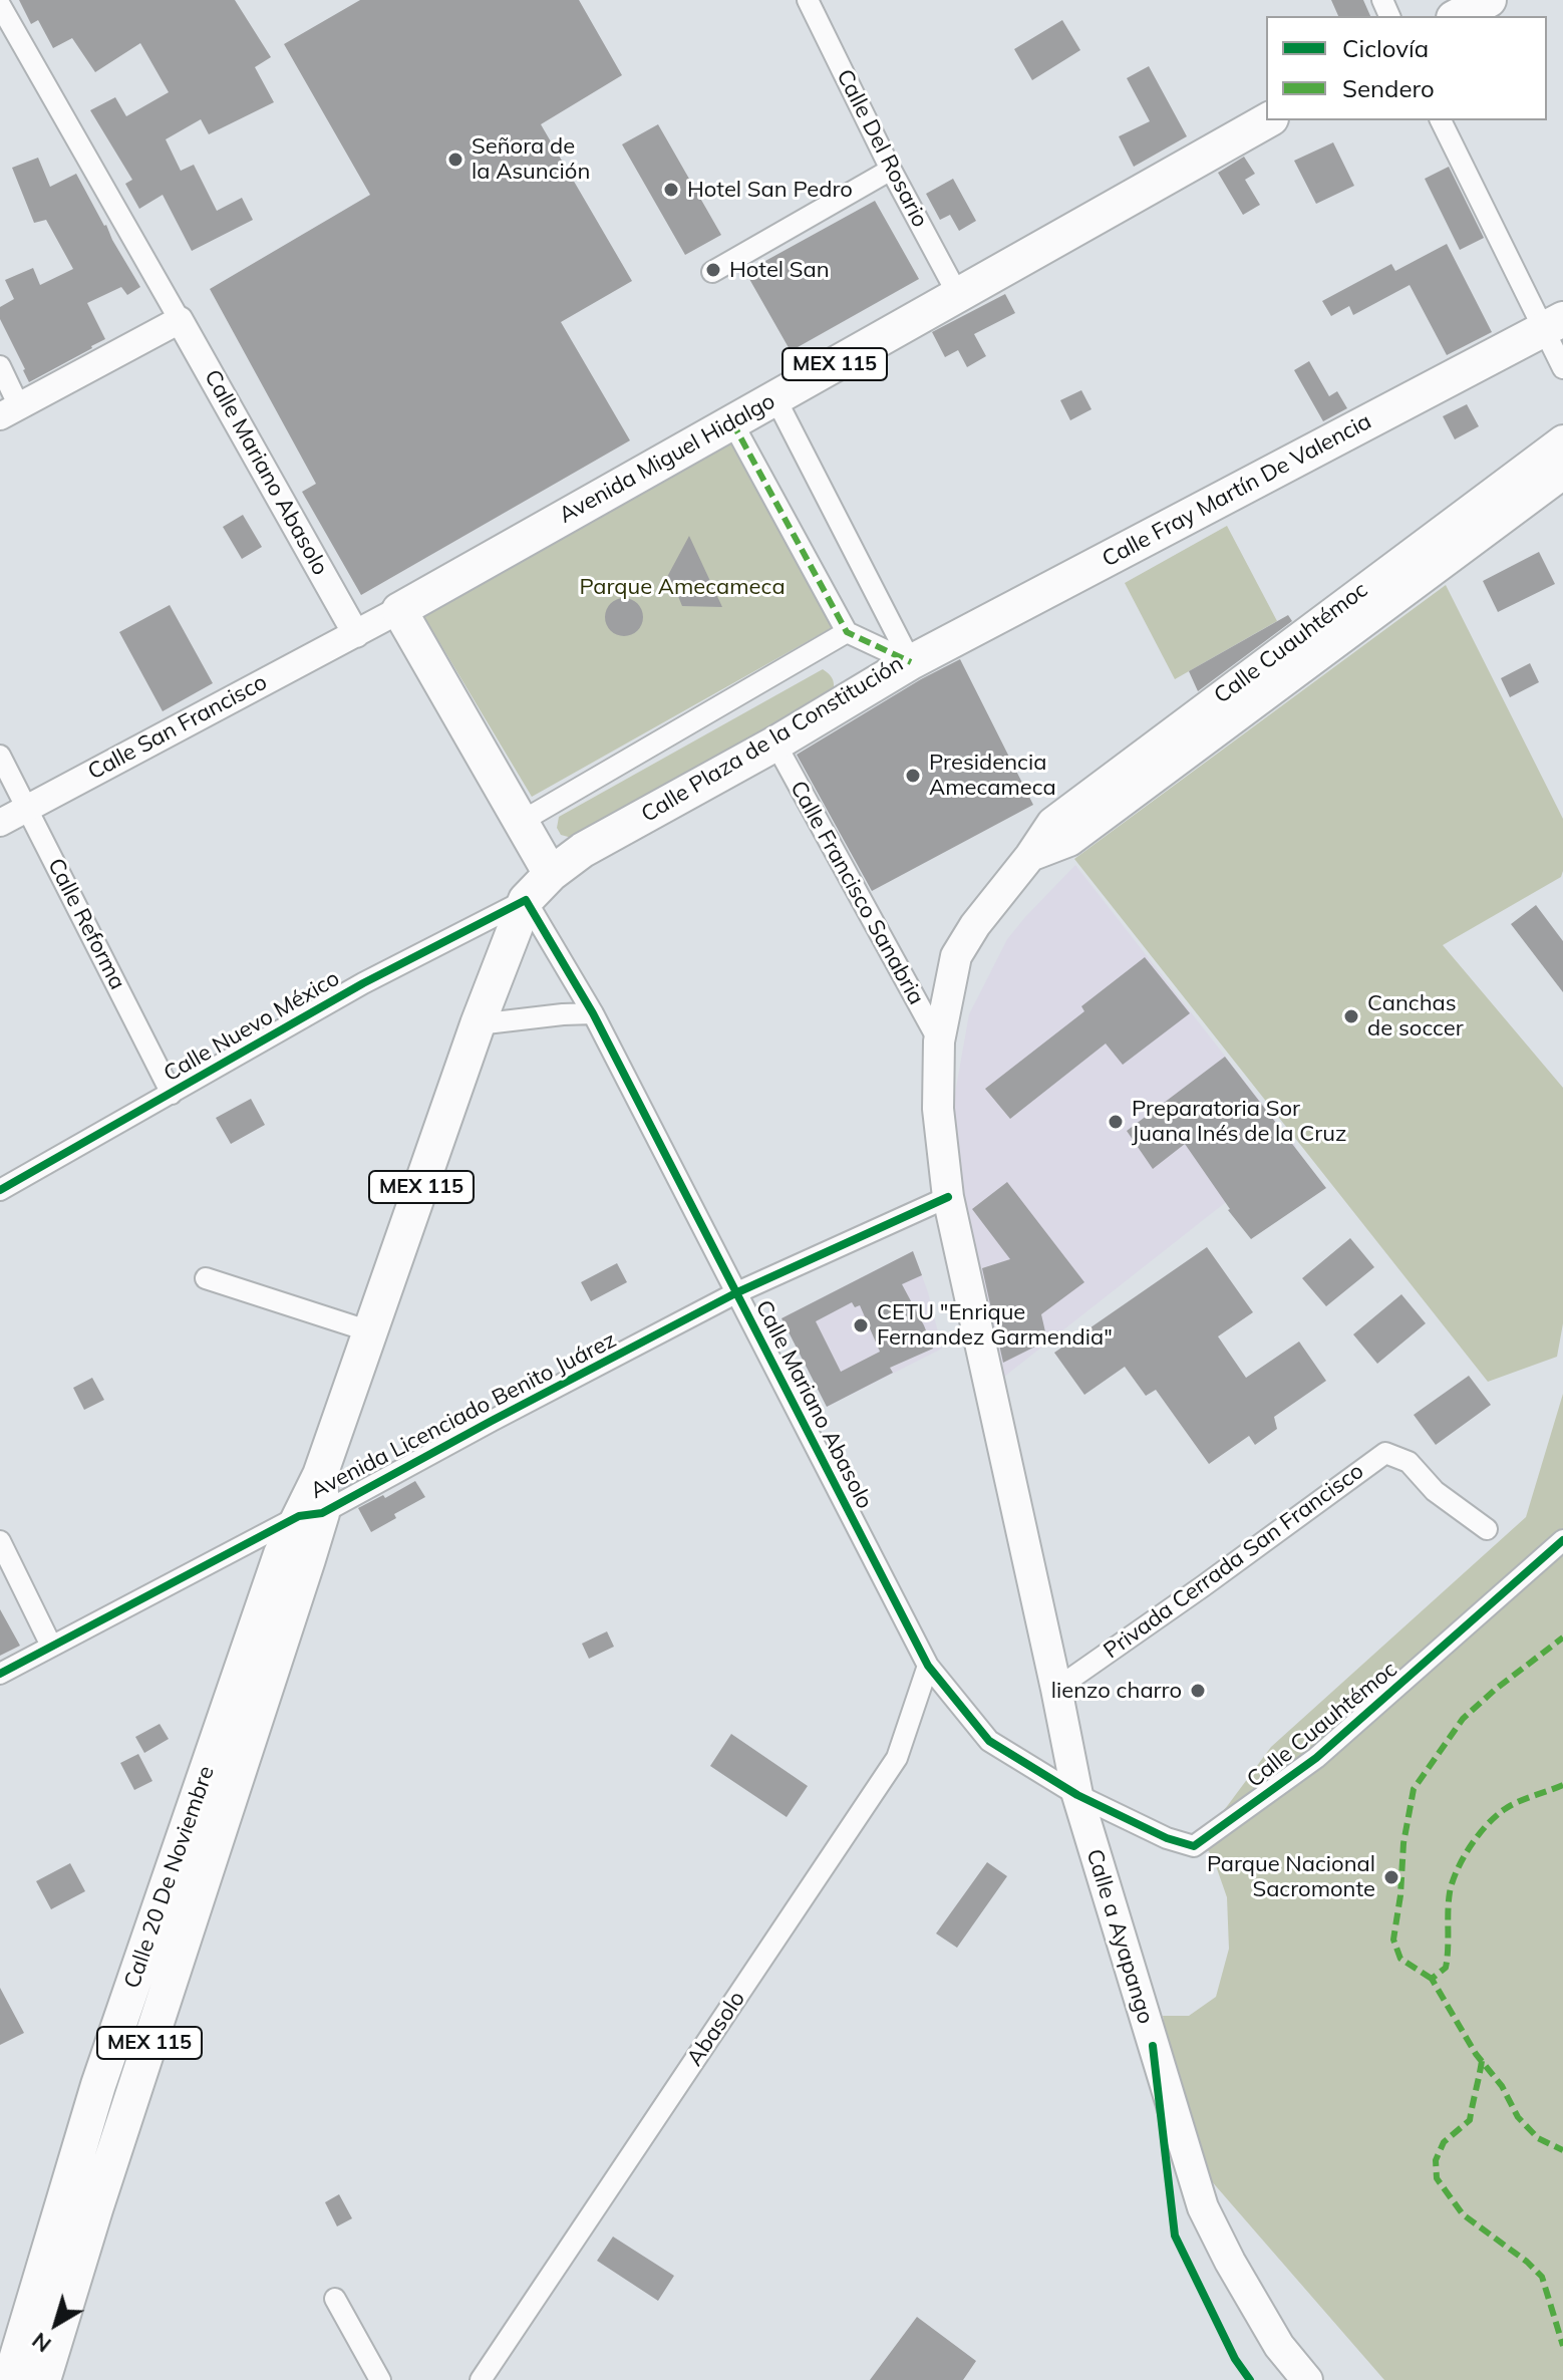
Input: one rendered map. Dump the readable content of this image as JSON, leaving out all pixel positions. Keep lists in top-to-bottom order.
{
  "streets": {
    "main road": [
      "MEX 115",
      "Avenida Miguel Hidalgo",
      "Calle Fray Martín De Valencia",
      "Calle Cuauhtémoc",
      "Calle Plaza de la Constitución",
      "Calle 20 De Noviembre",
      "Calle a Ayapango"
    ],
    "street": [
      "Calle Del Rosario",
      "Calle Mariano Abasolo",
      "Calle San Francisco",
      "Calle Francisco Sanabria",
      "Calle Reforma",
      "Calle Nuevo México",
      "Avenida Licenciado Benito Juárez",
      "Privada Cerrada San Francisco",
      "Abasolo"
    ]
  },
  "crossings": [
    ["Calle Del Rosario", "Avenida Miguel Hidalgo"],
    ["Avenida Miguel Hidalgo", "Calle Plaza de la Constitución"],
    ["Calle Mariano Abasolo", "Calle Cuauhtémoc"],
    ["Calle Mariano Abasolo", "Calle San Francisco"],
    ["Calle Mariano Abasolo", "Calle Nuevo México"],
    ["Calle Mariano Abasolo", "Avenida Licenciado Benito Juárez"],
    ["Calle Mariano Abasolo", "Calle 20 De Noviembre"],
    ["Calle Mariano Abasolo", "Calle a Ayapango"],
    ["Calle Mariano Abasolo", "Abasolo"],
    ["Calle Fray Martín De Valencia", "Calle Plaza de la Constitución"],
    ["Calle Cuauhtémoc", "Calle Francisco Sanabria"],
    ["Calle Cuauhtémoc", "Avenida Licenciado Benito Juárez"],
    ["Calle Cuauhtémoc", "Privada Cerrada San Francisco"],
    ["Calle Cuauhtémoc", "Calle a Ayapango"],
    ["Calle San Francisco", "Calle Reforma"],
    ["Calle Plaza de la Constitución", "Calle Francisco Sanabria"],
    ["Calle Plaza de la Constitución", "Calle 20 De Noviembre"],
    ["Calle Reforma", "Calle Nuevo México"],
    ["Calle Nuevo México", "Calle 20 De Noviembre"],
    ["Avenida Licenciado Benito Juárez", "Calle 20 De Noviembre"]
  ],
  "parks": ["Parque Amecameca"],
  "places": [
    "Señora de la Asunción",
    "Hotel San Pedro",
    "Hotel San",
    "Presidencia Amecameca",
    "Canchas de soccer",
    "Preparatoria Sor Juana Inés de la Cruz",
    "CETU \"Enrique Fernandez Garmendia\"",
    "lienzo charro",
    "Parque Nacional Sacromonte"
  ],
  "legend": ["Ciclovía", "Sendero"],
  "north": "bottom left"
}
